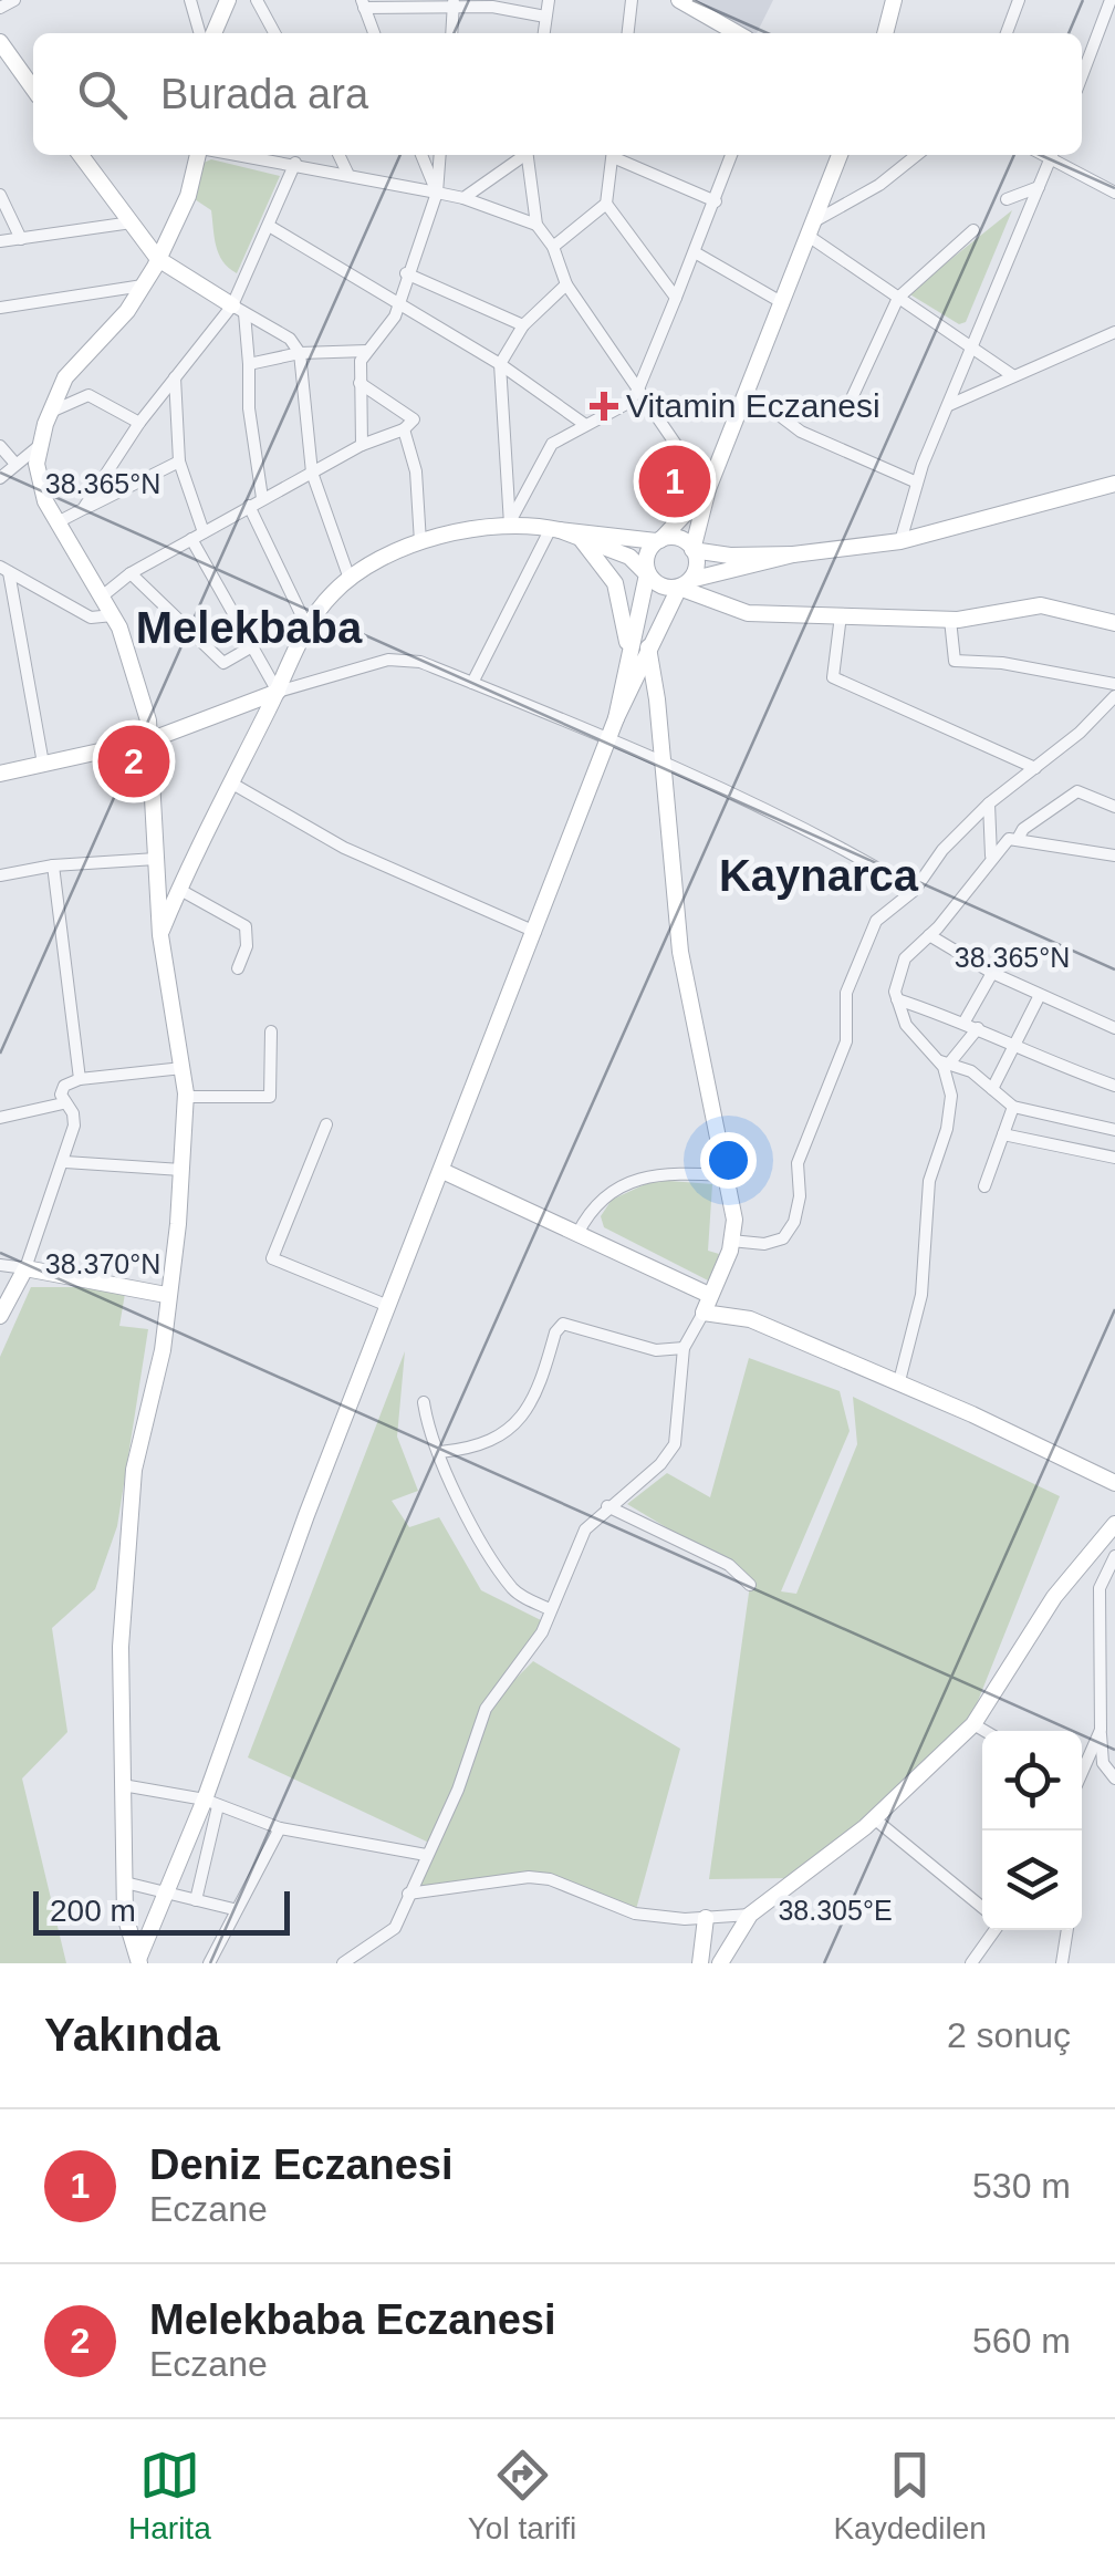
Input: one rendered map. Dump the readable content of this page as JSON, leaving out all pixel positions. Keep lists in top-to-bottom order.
{
  "districts": ["Melekbaba", "Kaynarca"],
  "places": {
    "health": ["Vitamin Eczanesi"]
  },
  "scale_bar": "200 m",
  "page": {
    "search": "Burada ara",
    "pins": ["1", "2"],
    "scale": "200 m",
    "heading": ["Yakında", "2 sonuç"],
    "list": [
      {
        "mark": "1",
        "name": "Deniz Eczanesi",
        "note": "Eczane",
        "value": "530 m"
      },
      {
        "mark": "2",
        "name": "Melekbaba Eczanesi",
        "note": "Eczane",
        "value": "560 m"
      }
    ],
    "nav": ["Harita", "Yol tarifi", "Kaydedilen"]
  },
  "coordinates": ["38.365°N", "38.370°N", "38.305°E"]
}
